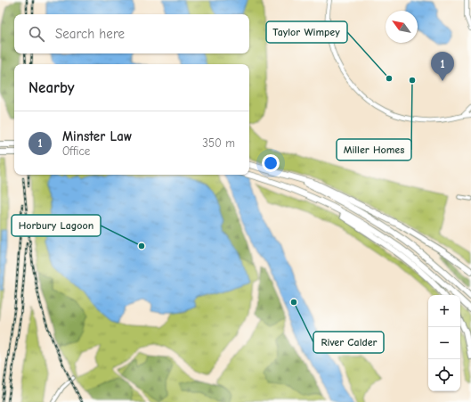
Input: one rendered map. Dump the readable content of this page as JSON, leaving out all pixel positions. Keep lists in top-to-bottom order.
{
  "places": [
    "Taylor Wimpey",
    "Miller Homes",
    "Horbury Lagoon",
    "River Calder"
  ],
  "north": "top left",
  "page": {
    "search": "Search here",
    "pins": "1",
    "heading": "Nearby",
    "list": [
      {
        "mark": "1",
        "name": "Minster Law",
        "note": "Office",
        "value": "350 m"
      }
    ],
    "map_buttons": ["+", "−"]
  }
}
